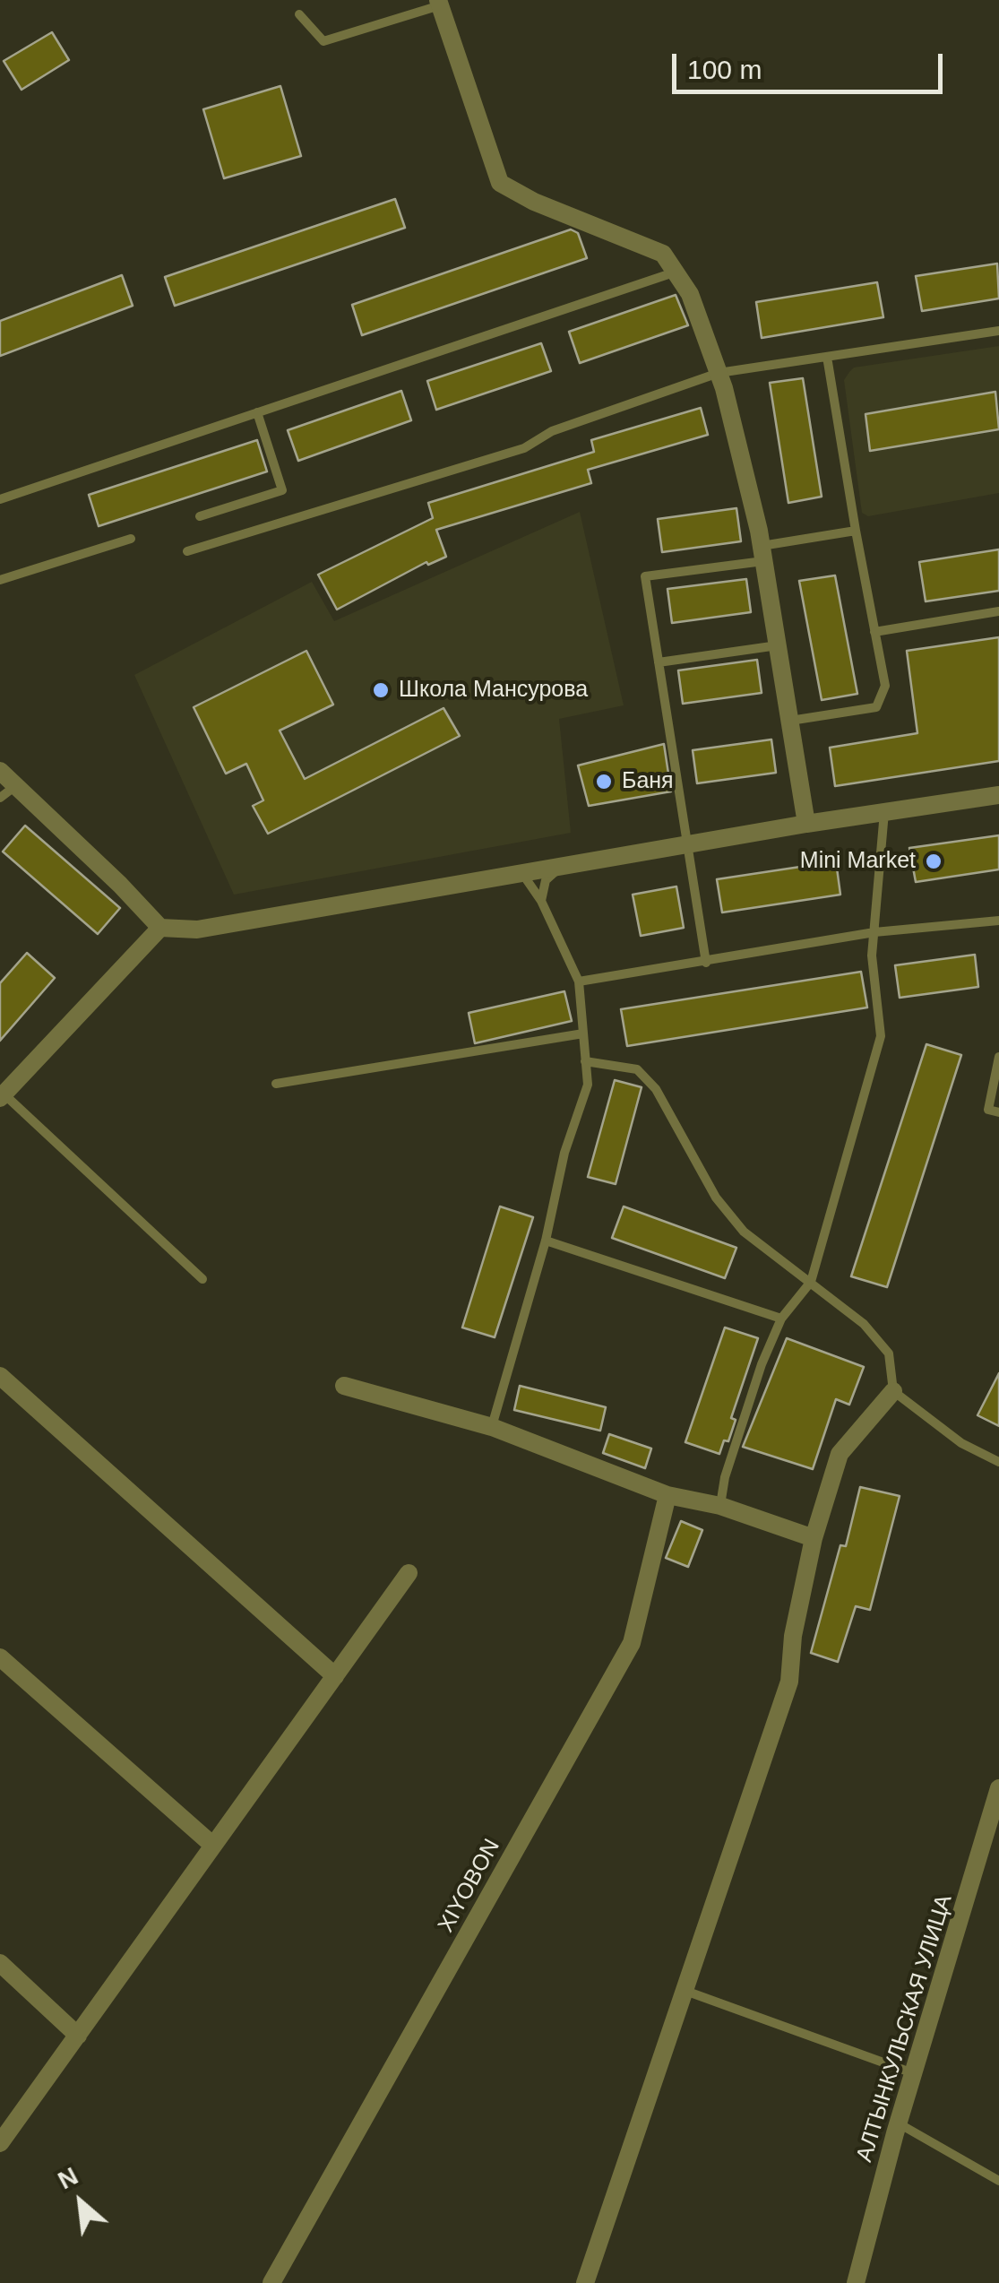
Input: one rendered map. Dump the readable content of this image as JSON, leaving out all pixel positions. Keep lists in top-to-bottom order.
{
  "streets": {
    "street": ["XIYOBON", "АЛТЫНКУЛЬСКАЯ УЛИЦА"]
  },
  "places": ["Школа Мансурова", "Баня", "Mini Market"],
  "scale_bar": "100 m",
  "north": "top left"
}
